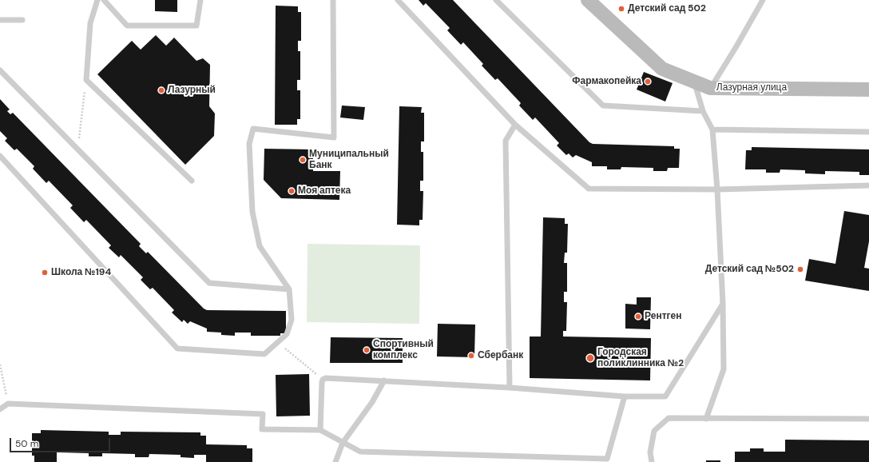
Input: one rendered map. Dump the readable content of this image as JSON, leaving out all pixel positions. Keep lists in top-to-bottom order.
{
  "streets": {
    "street": ["Лазурная улица"]
  },
  "places": [
    "Детский сад 502",
    "Фармакопейка",
    "Лазурный",
    "Муниципальный Банк",
    "Моя аптека",
    "Детский сад №502",
    "Школа №194",
    "Рентген",
    "Спортивный комплекс",
    "Сбербанк",
    "Городская поликлинника №2"
  ],
  "scale_bar": "50 m"
}
